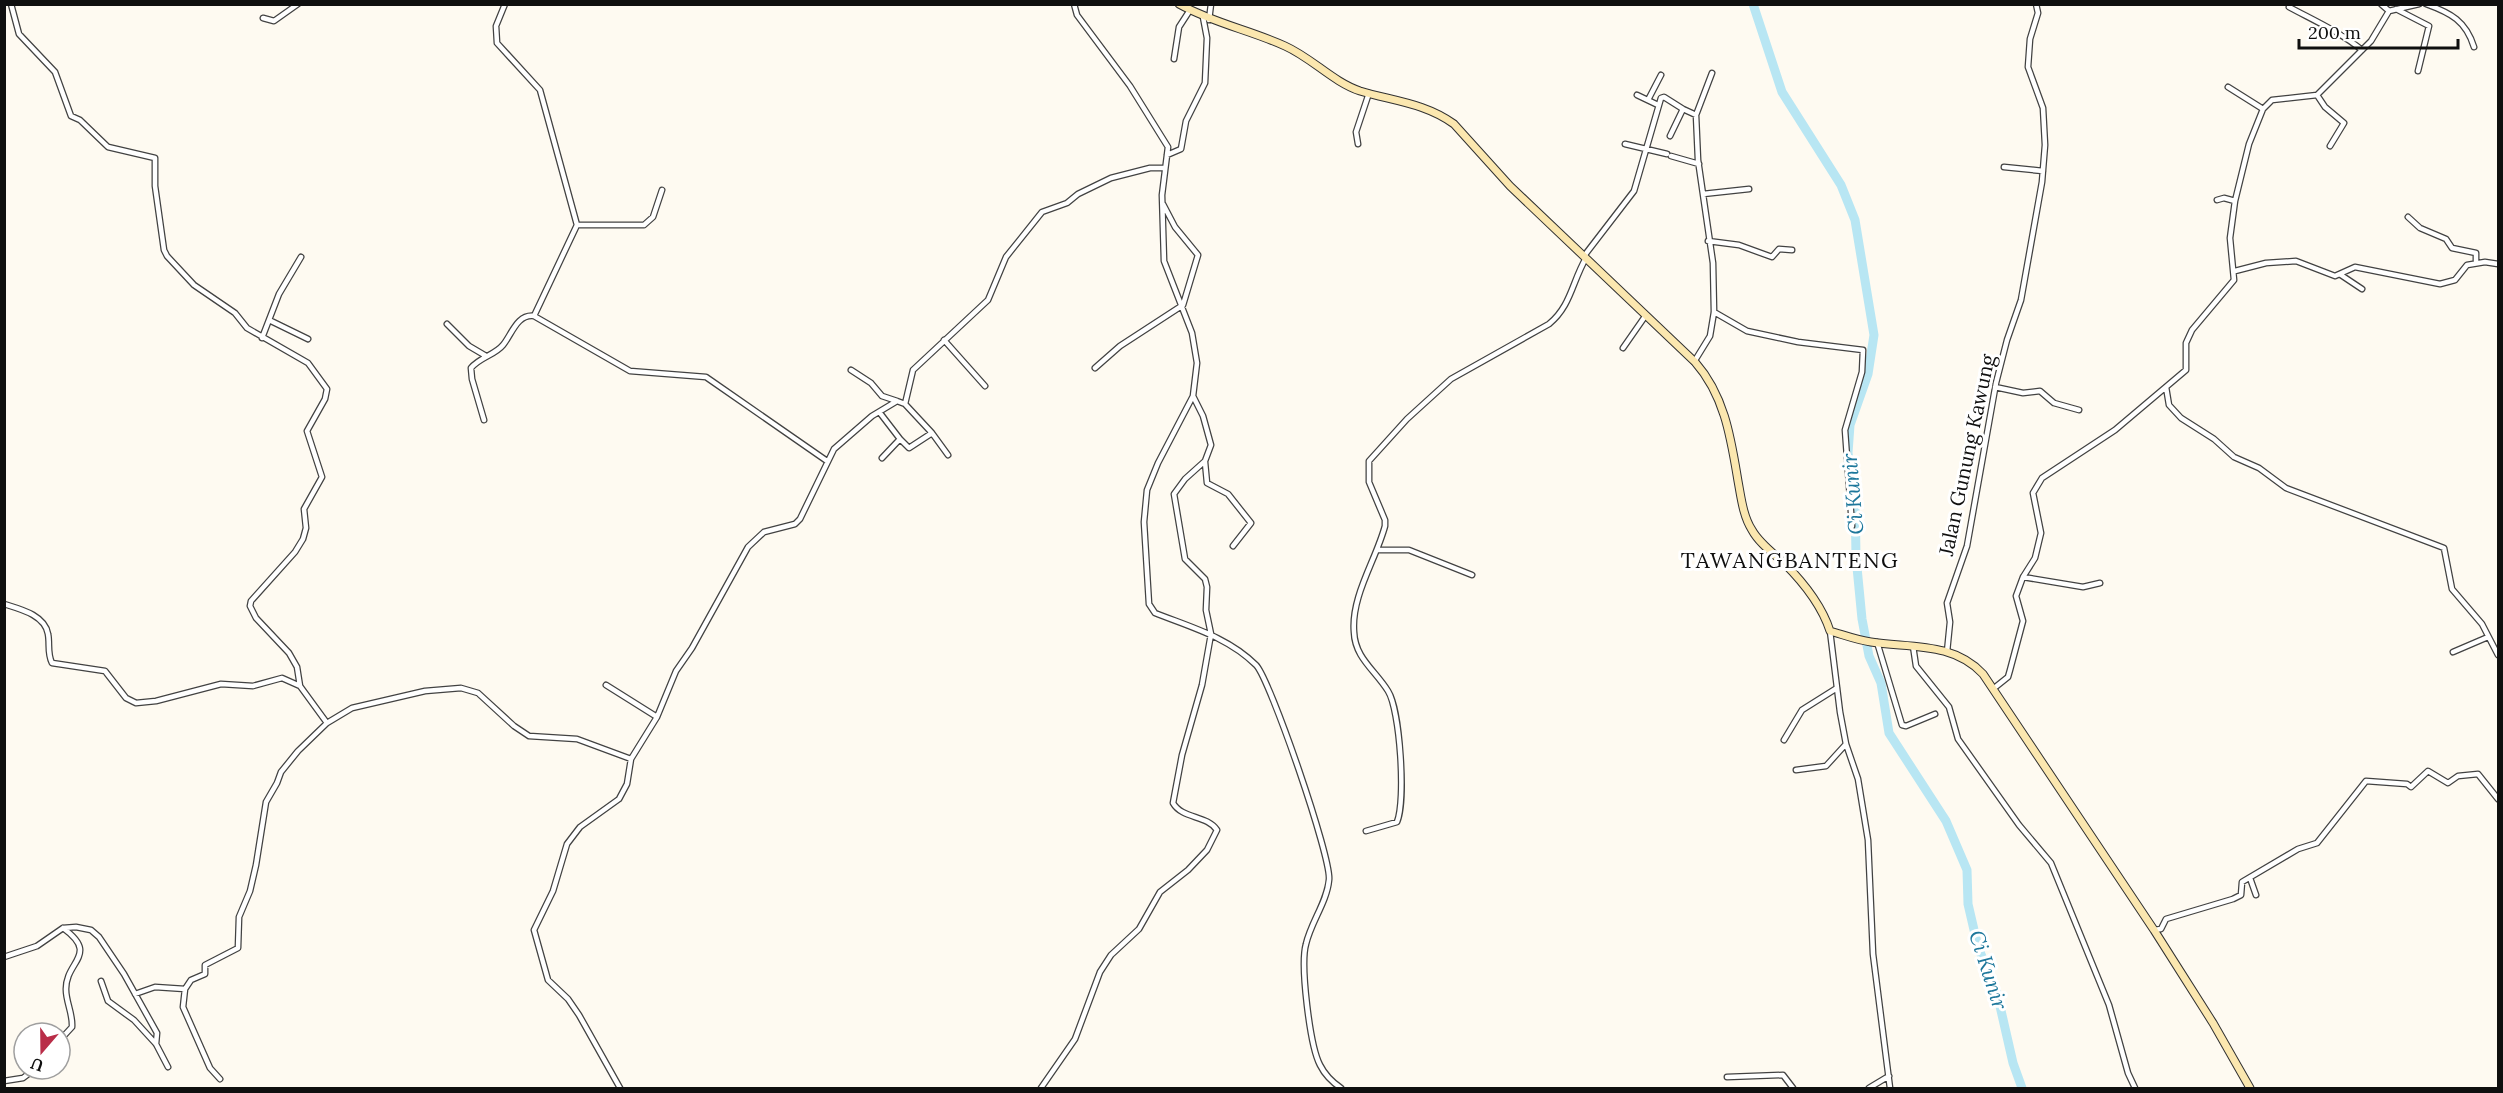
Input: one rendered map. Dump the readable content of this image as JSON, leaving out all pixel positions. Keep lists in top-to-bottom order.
{
  "streets": {
    "street": ["Jalan Gunung Kawung"]
  },
  "districts": ["TAWANGBANTENG"],
  "water": ["Ci Kunir"],
  "scale_bar": "200 m",
  "north": "bottom"
}
